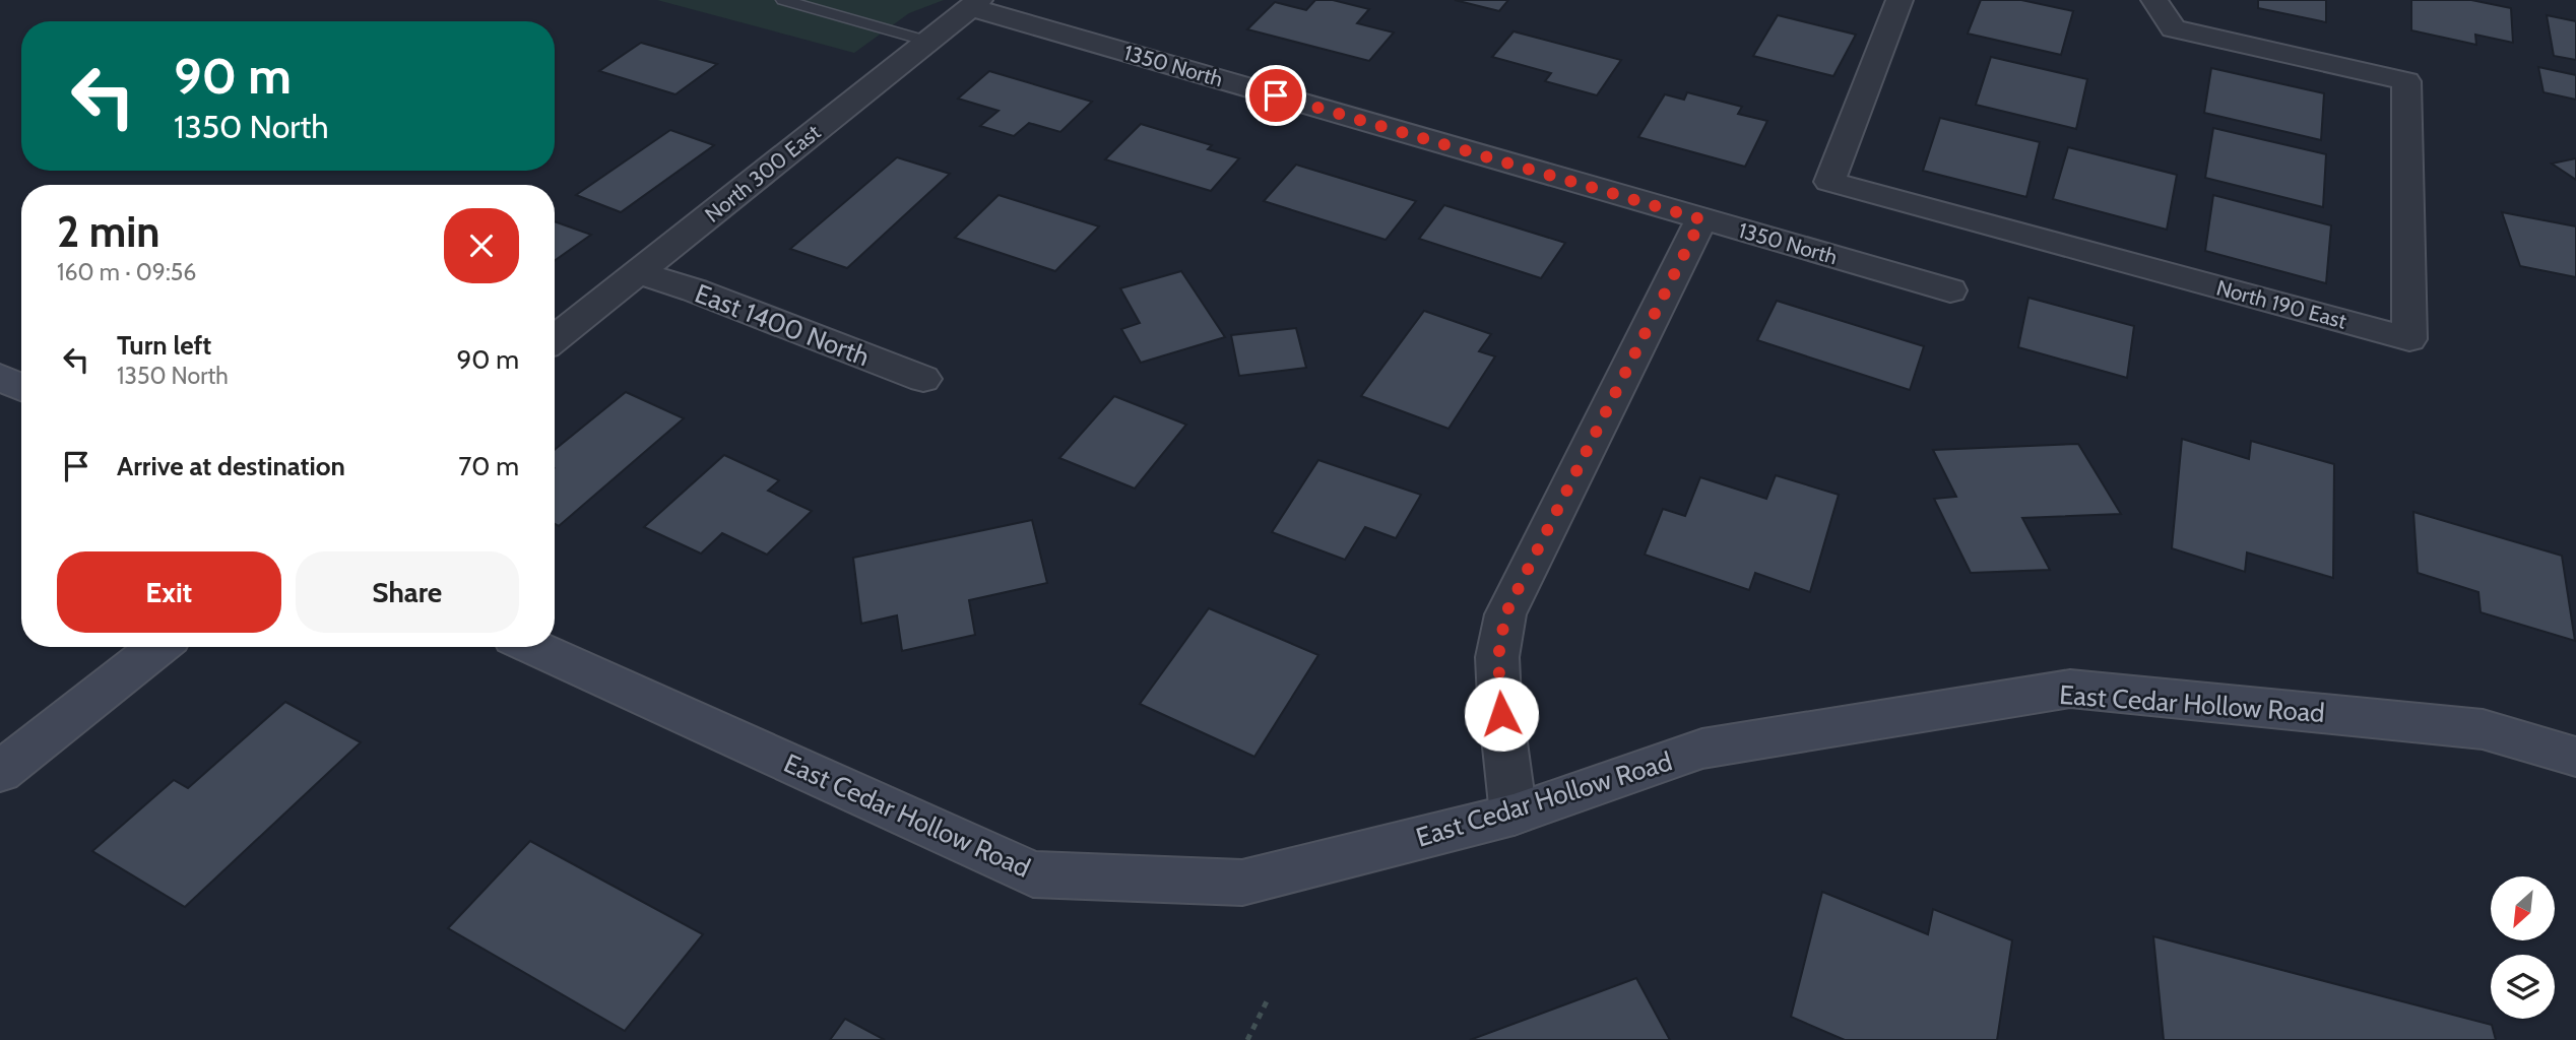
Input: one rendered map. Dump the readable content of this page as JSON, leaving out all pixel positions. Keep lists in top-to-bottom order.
{
  "streets": {
    "street": [
      "1350 North",
      "North 300 East",
      "North 190 East",
      "East 1400 North",
      "East Cedar Hollow Road"
    ]
  },
  "crossings": [
    ["1350 North", "North 300 East"],
    ["North 300 East", "East 1400 North"]
  ],
  "north": "bottom left",
  "page": {
    "turn": ["90 m", "1350 North"],
    "heading": ["2 min", "160 m · 09:56"],
    "list": [
      {
        "name": "Turn left",
        "note": "1350 North",
        "value": "90 m"
      },
      {
        "name": "Arrive at destination",
        "value": "70 m"
      }
    ],
    "buttons": ["Exit", "Share"]
  }
}
